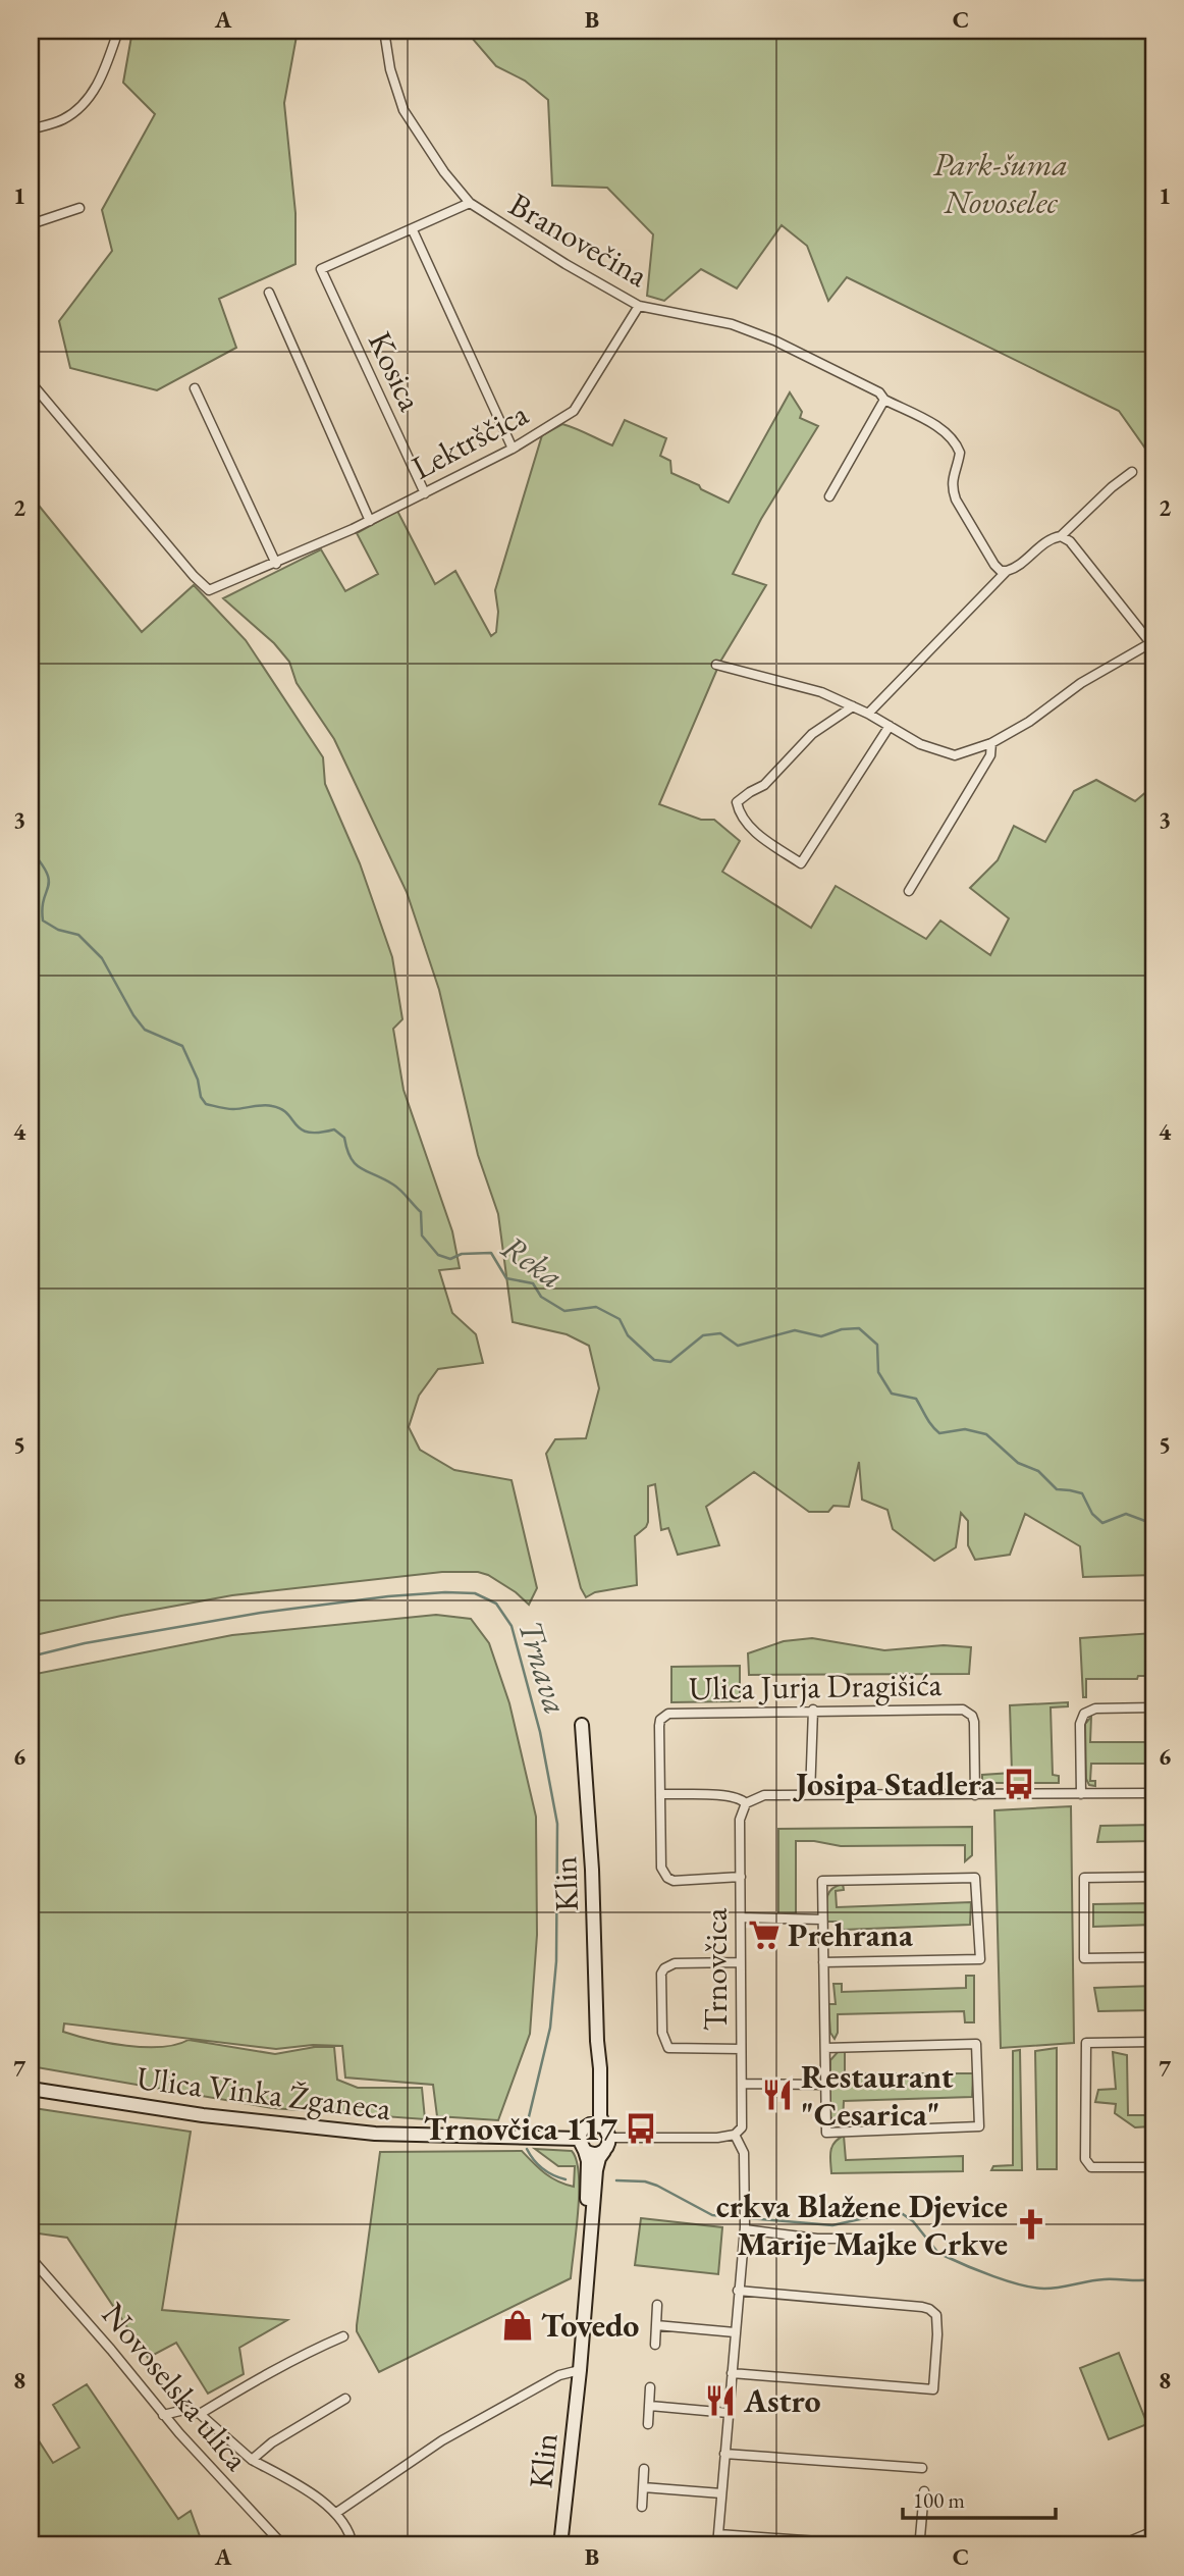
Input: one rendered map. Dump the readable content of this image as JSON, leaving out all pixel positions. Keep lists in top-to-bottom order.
{
  "streets": {
    "street": [
      "Branovečina",
      "Kosica",
      "Lektrščica",
      "Ulica Jurja Dragišića",
      "Klin",
      "Trnovčica",
      "Ulica Vinka Žganeca",
      "Novoselska ulica"
    ]
  },
  "crossings": [
    ["Branovečina", "Lektrščica"],
    ["Kosica", "Lektrščica"],
    ["Klin", "Ulica Vinka Žganeca"]
  ],
  "water": ["Reka", "Trnava"],
  "parks": ["Park-šuma Novoselec"],
  "places": {
    "bus stop": ["Josipa Stadlera", "Trnovčica 117"],
    "supermarket": ["Prehrana"],
    "restaurant": ["Restaurant \"Cesarica\"", "Astro"],
    "church": ["crkva Blažene Djevice Marije Majke Crkve"],
    "shop": ["Tovedo"]
  },
  "scale_bar": "100 m",
  "grid": {
    "columns": ["A", "B", "C"],
    "rows": [
      "1",
      "2",
      "3",
      "4",
      "5",
      "6",
      "7",
      "8"
    ]
  }
}
